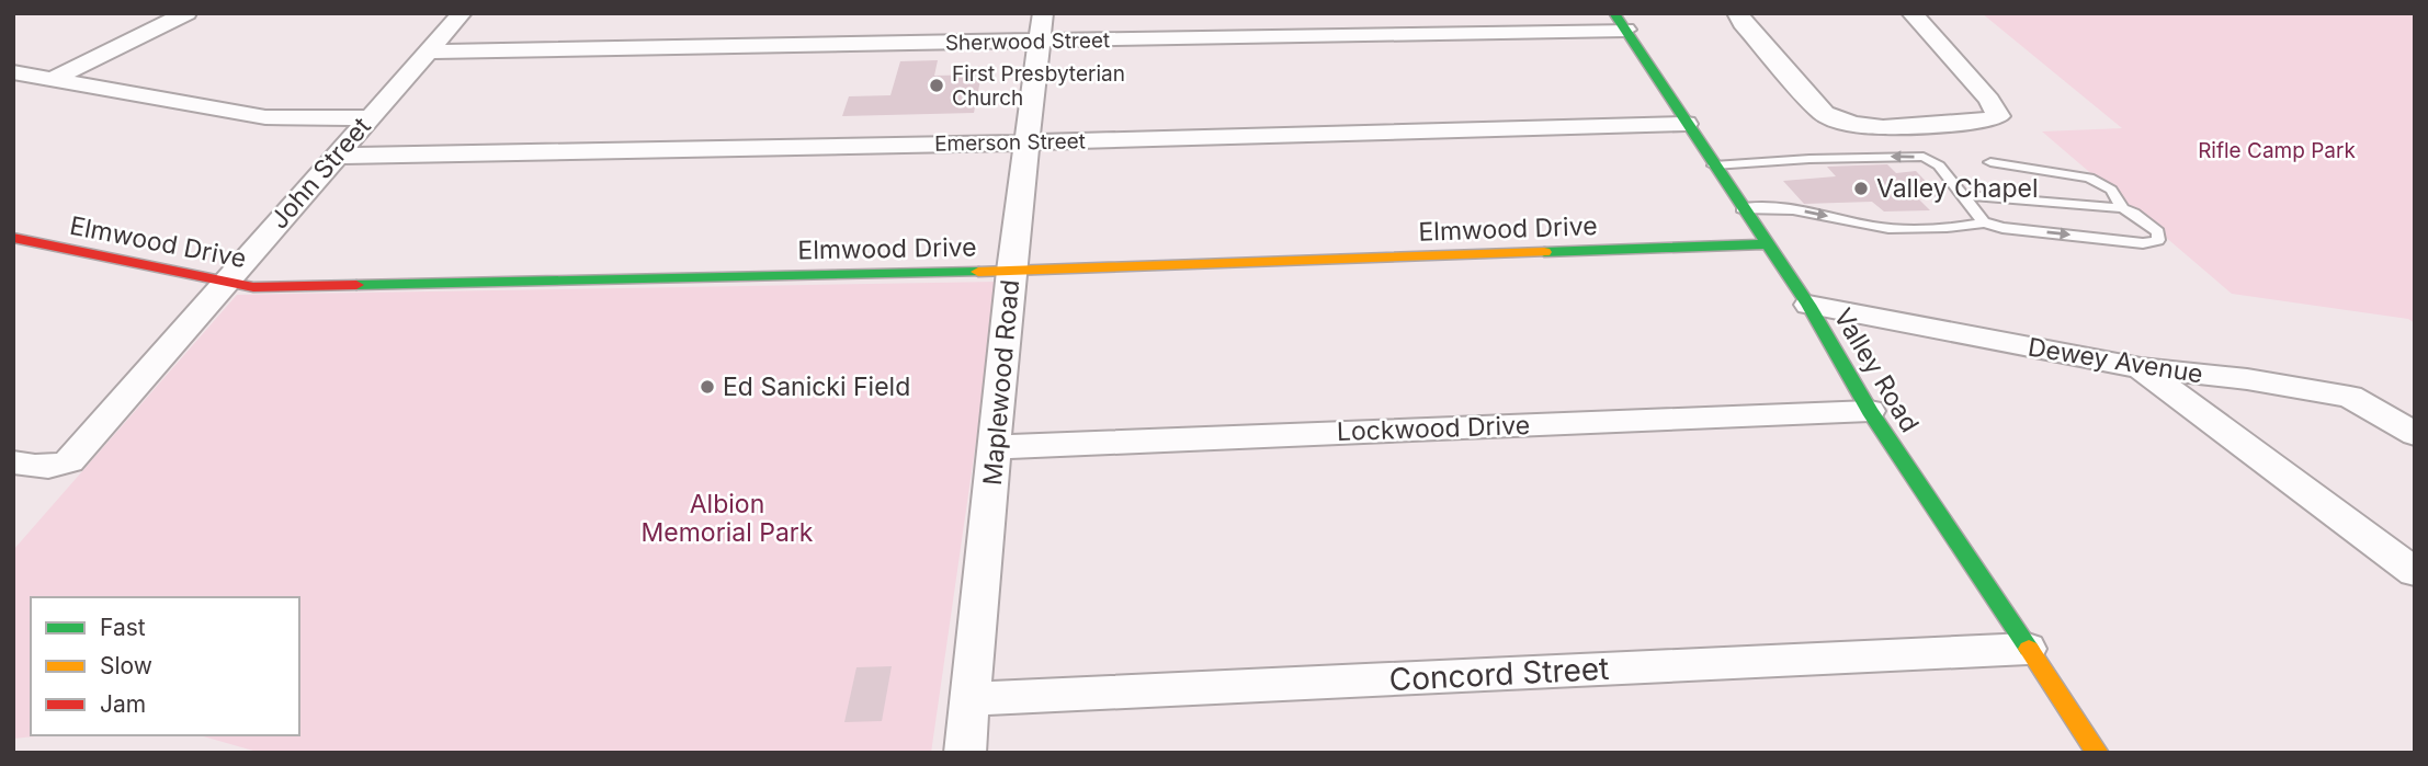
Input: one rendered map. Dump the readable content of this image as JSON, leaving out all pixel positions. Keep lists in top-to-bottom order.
{
  "streets": {
    "street": [
      "Sherwood Street",
      "Emerson Street",
      "John Street",
      "Elmwood Drive",
      "Dewey Avenue",
      "Valley Road",
      "Maplewood Road",
      "Lockwood Drive",
      "Concord Street"
    ]
  },
  "crossings": [
    ["Sherwood Street", "John Street"],
    ["Sherwood Street", "Valley Road"],
    ["Sherwood Street", "Maplewood Road"],
    ["Emerson Street", "John Street"],
    ["Emerson Street", "Valley Road"],
    ["Emerson Street", "Maplewood Road"],
    ["John Street", "Elmwood Drive"],
    ["Elmwood Drive", "Valley Road"],
    ["Elmwood Drive", "Maplewood Road"],
    ["Dewey Avenue", "Valley Road"],
    ["Valley Road", "Lockwood Drive"],
    ["Valley Road", "Concord Street"],
    ["Maplewood Road", "Lockwood Drive"],
    ["Maplewood Road", "Concord Street"]
  ],
  "parks": ["Rifle Camp Park", "Albion Memorial Park"],
  "places": ["First Presbyterian Church", "Valley Chapel", "Ed Sanicki Field"],
  "legend": ["Fast", "Slow", "Jam"]
}
